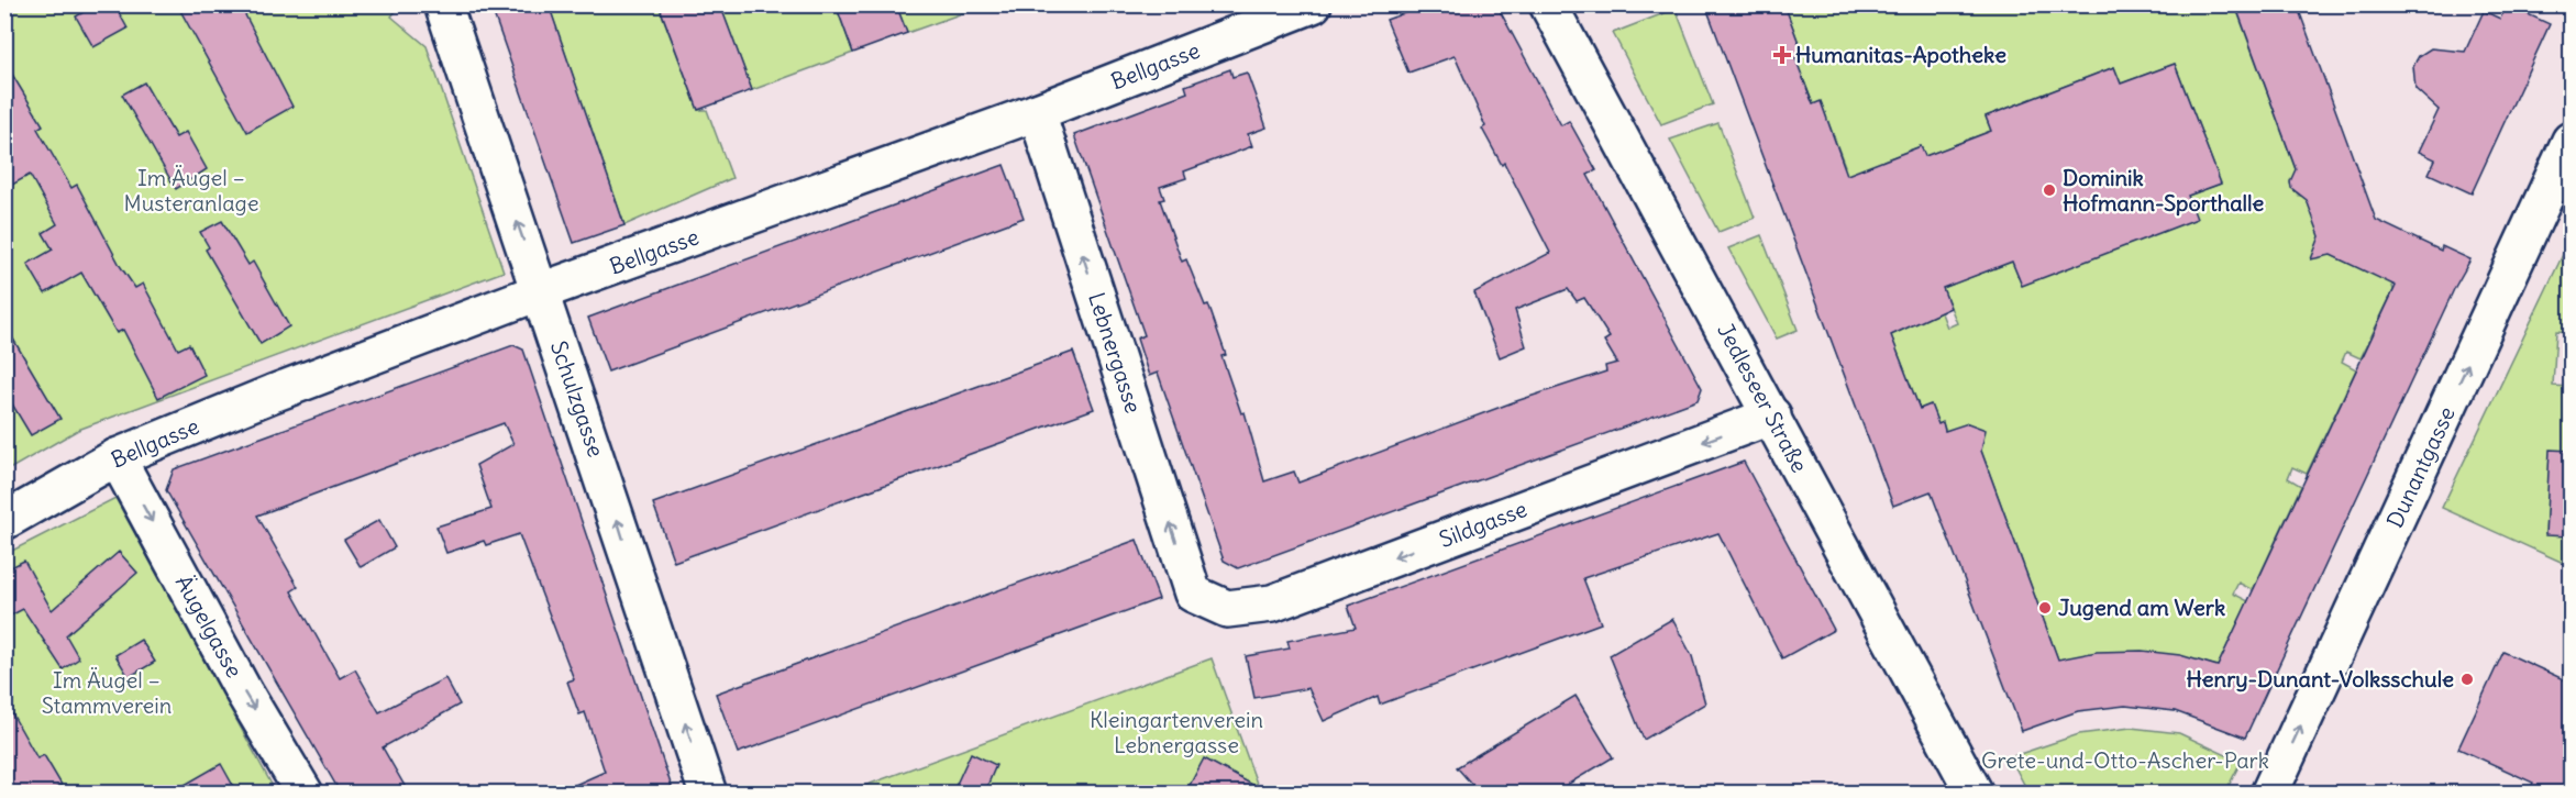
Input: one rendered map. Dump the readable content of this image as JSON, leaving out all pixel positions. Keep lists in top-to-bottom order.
{
  "streets": {
    "street": [
      "Bellgasse",
      "Lebnergasse",
      "Jedleseer Straße",
      "Schulzgasse",
      "Dunantgasse",
      "Sildgasse",
      "Äugelgasse"
    ]
  },
  "crossings": [
    ["Bellgasse", "Lebnergasse"],
    ["Bellgasse", "Schulzgasse"],
    ["Bellgasse", "Äugelgasse"],
    ["Lebnergasse", "Sildgasse"],
    ["Jedleseer Straße", "Sildgasse"]
  ],
  "one_way": [
    "Lebnergasse",
    "Schulzgasse",
    "Dunantgasse",
    "Sildgasse",
    "Äugelgasse"
  ],
  "parks": [
    "Im Äugel – Musteranlage",
    "Im Äugel – Stammverein",
    "Kleingartenverein Lebnergasse",
    "Grete-und-Otto-Ascher-Park"
  ],
  "places": {
    "health": ["Humanitas-Apotheke"],
    "other": ["Dominik Hofmann-Sporthalle", "Jugend am Werk", "Henry-Dunant-Volksschule"]
  }
}
